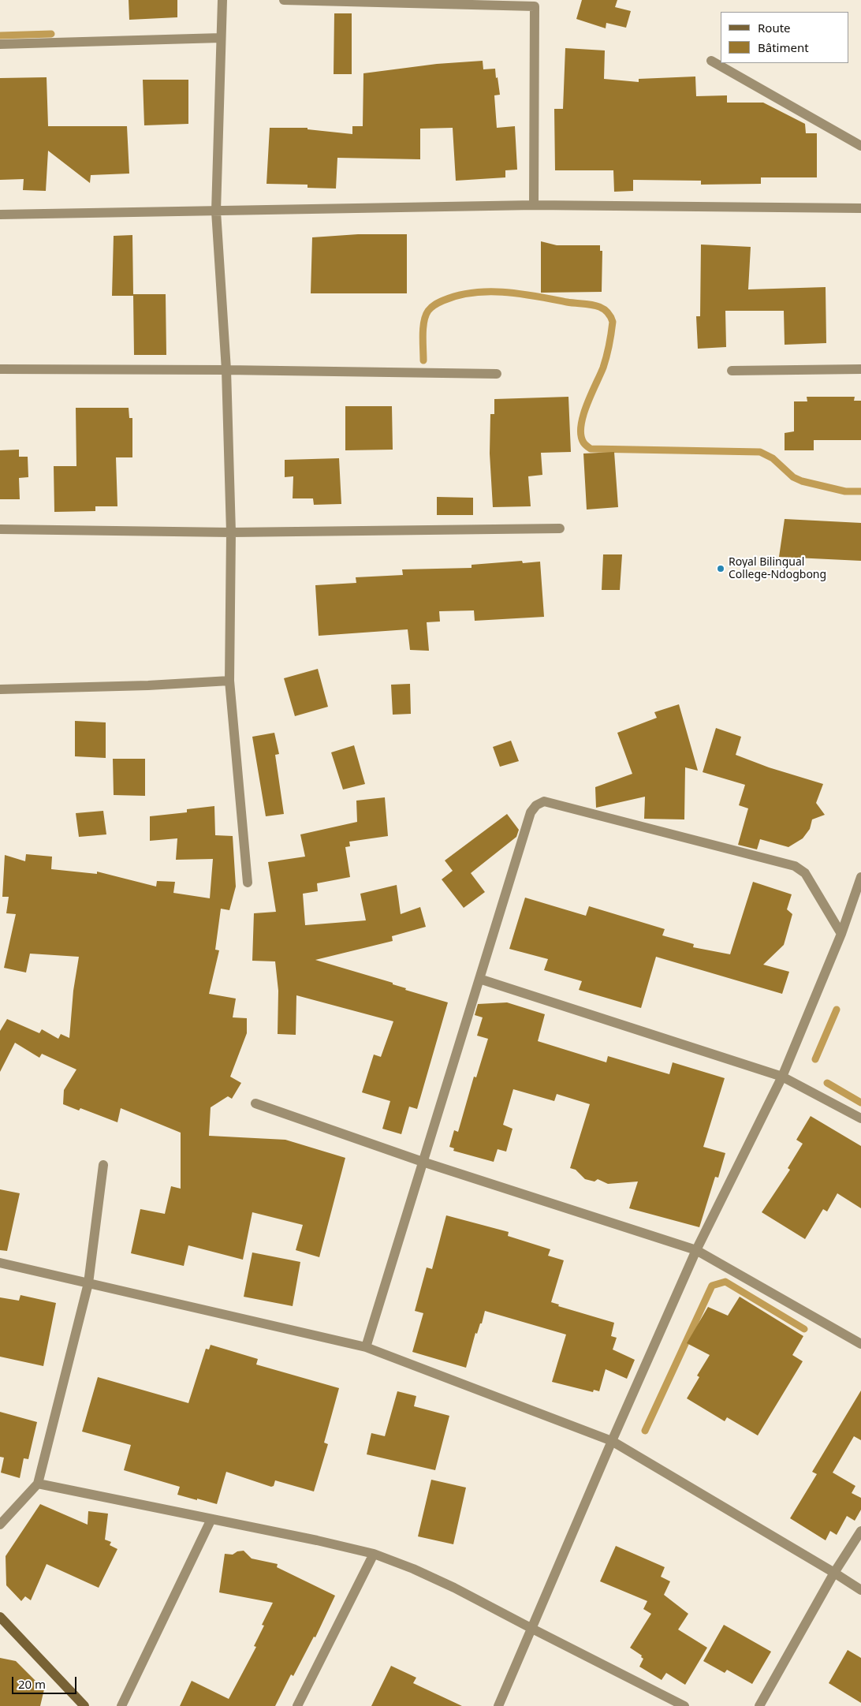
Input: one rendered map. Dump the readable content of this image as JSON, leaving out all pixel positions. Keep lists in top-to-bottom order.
{
  "places": ["Royal Bilingual College-Ndogbong"],
  "legend": ["Route", "Bâtiment"],
  "scale_bar": "20 m"
}
